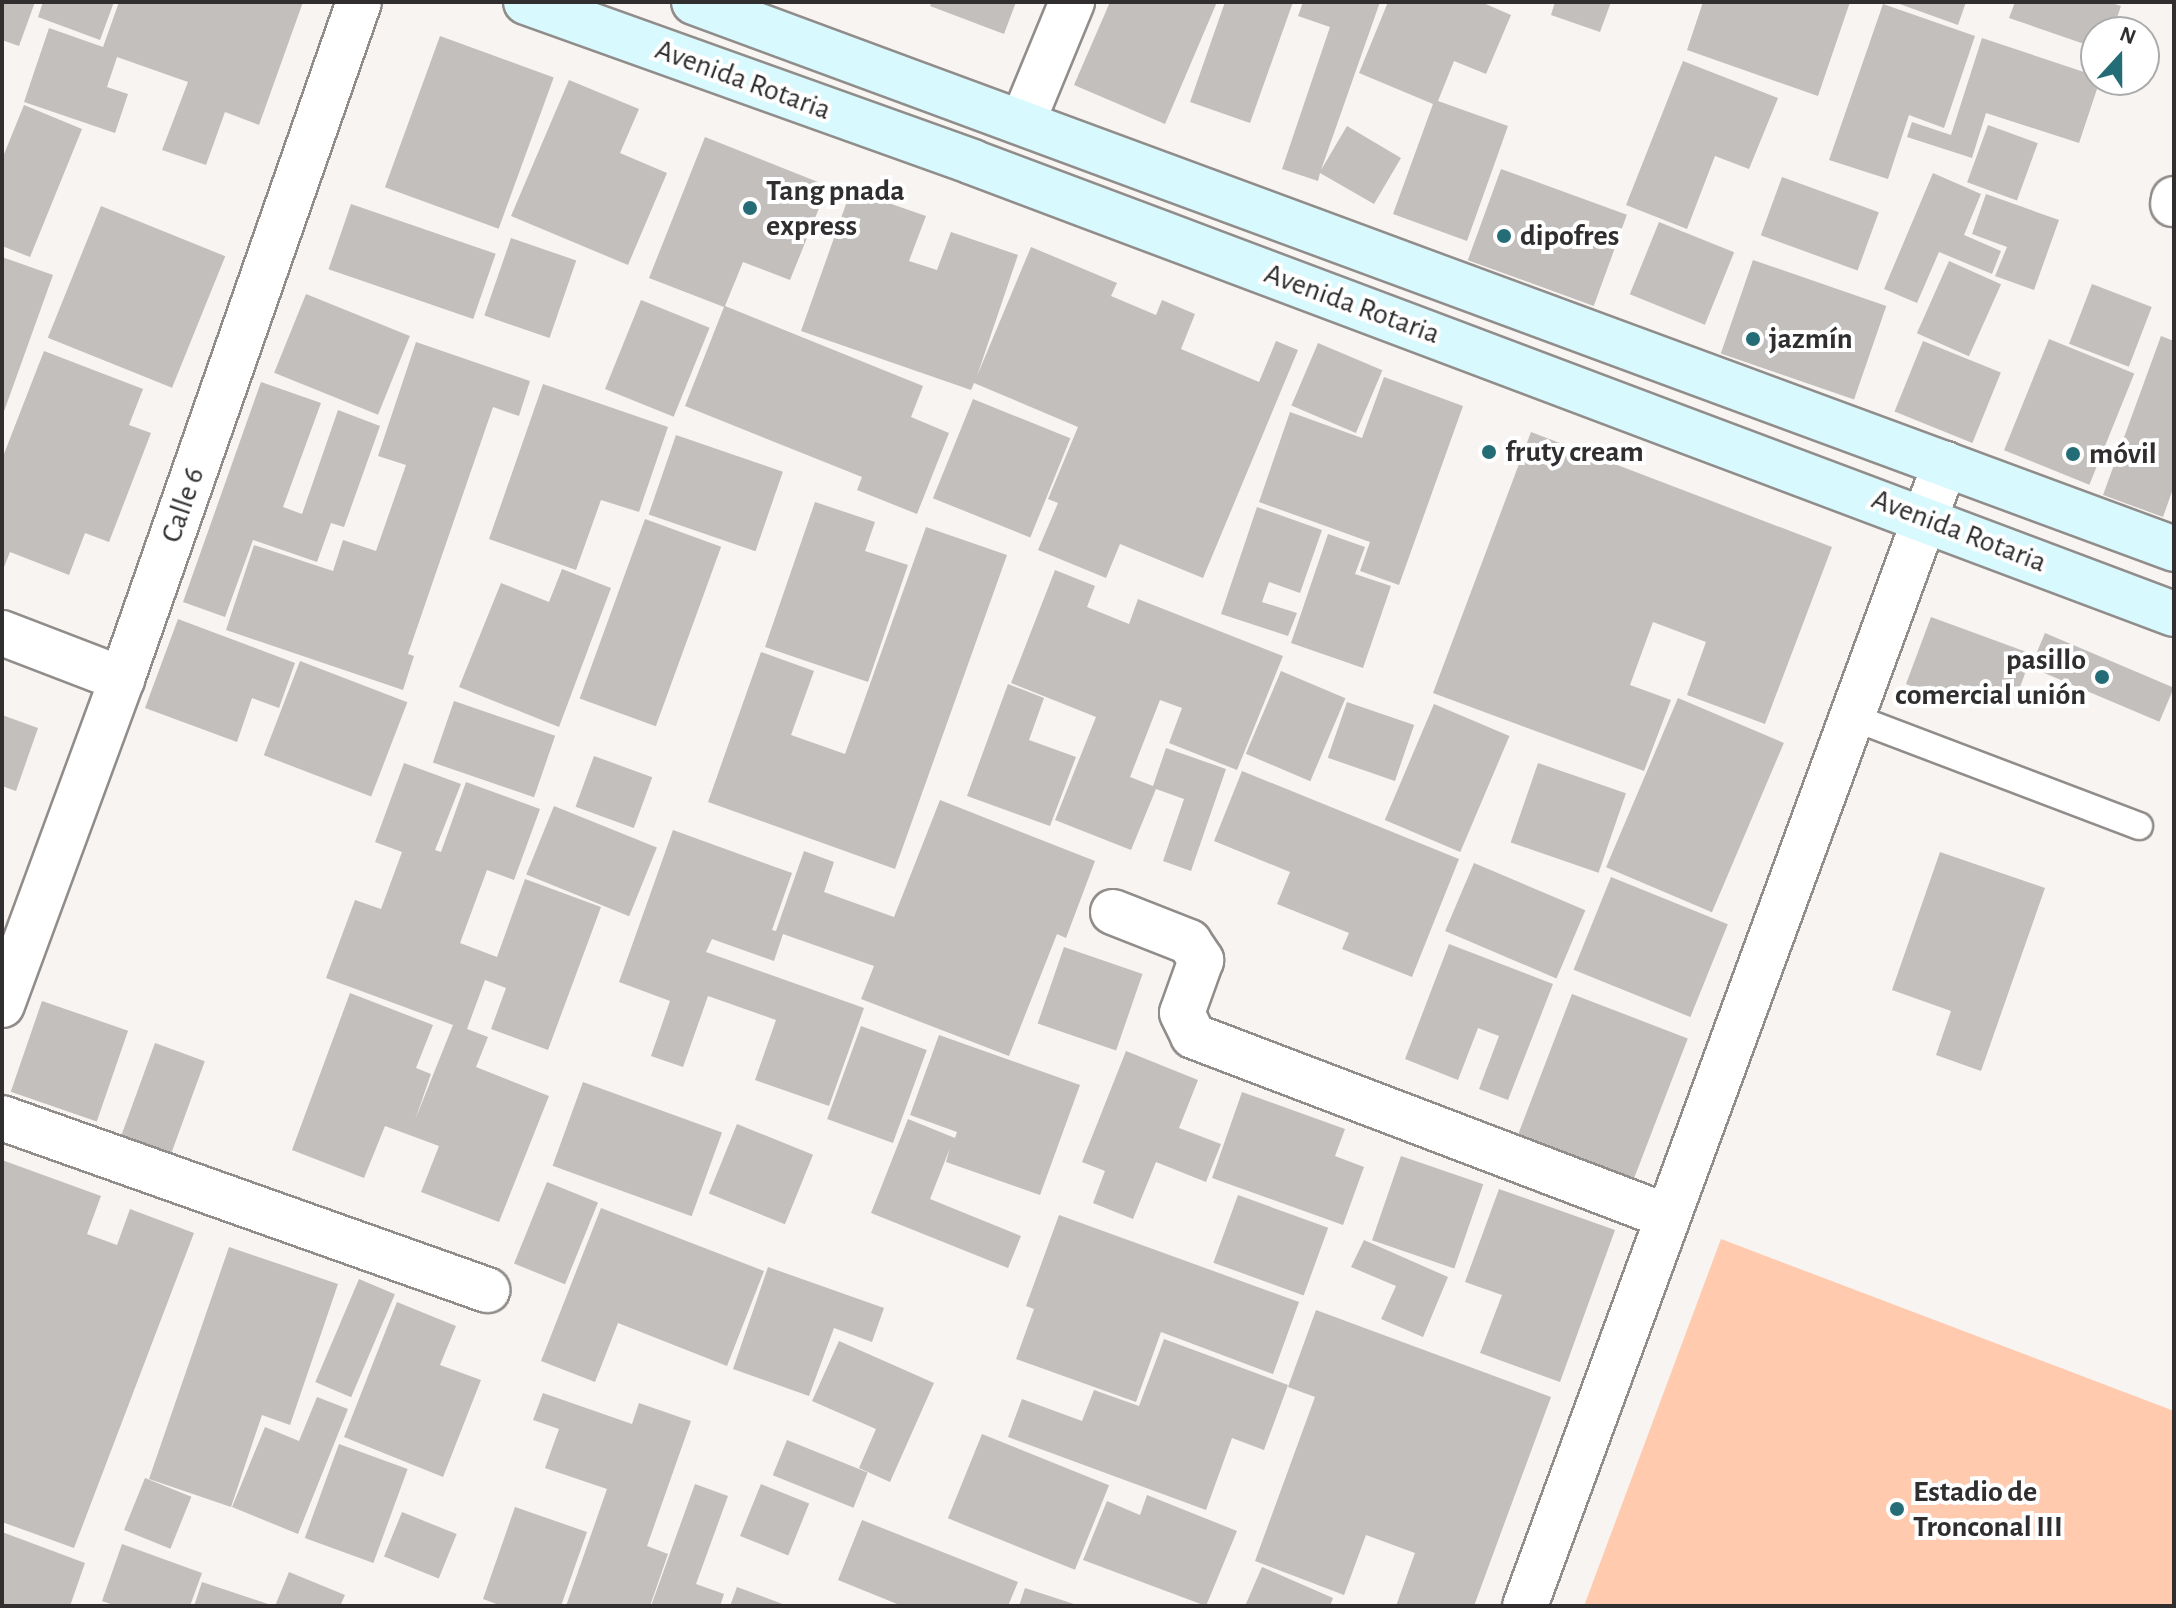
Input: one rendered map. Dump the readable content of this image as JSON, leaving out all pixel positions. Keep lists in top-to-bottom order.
{
  "streets": {
    "street": ["Avenida Rotaria", "Calle 6"]
  },
  "places": [
    "Tang pnada express",
    "dipofres",
    "jazmín",
    "fruty cream",
    "móvil",
    "pasillo comercial unión",
    "Estadio de Tronconal III"
  ],
  "north": "top"
}
